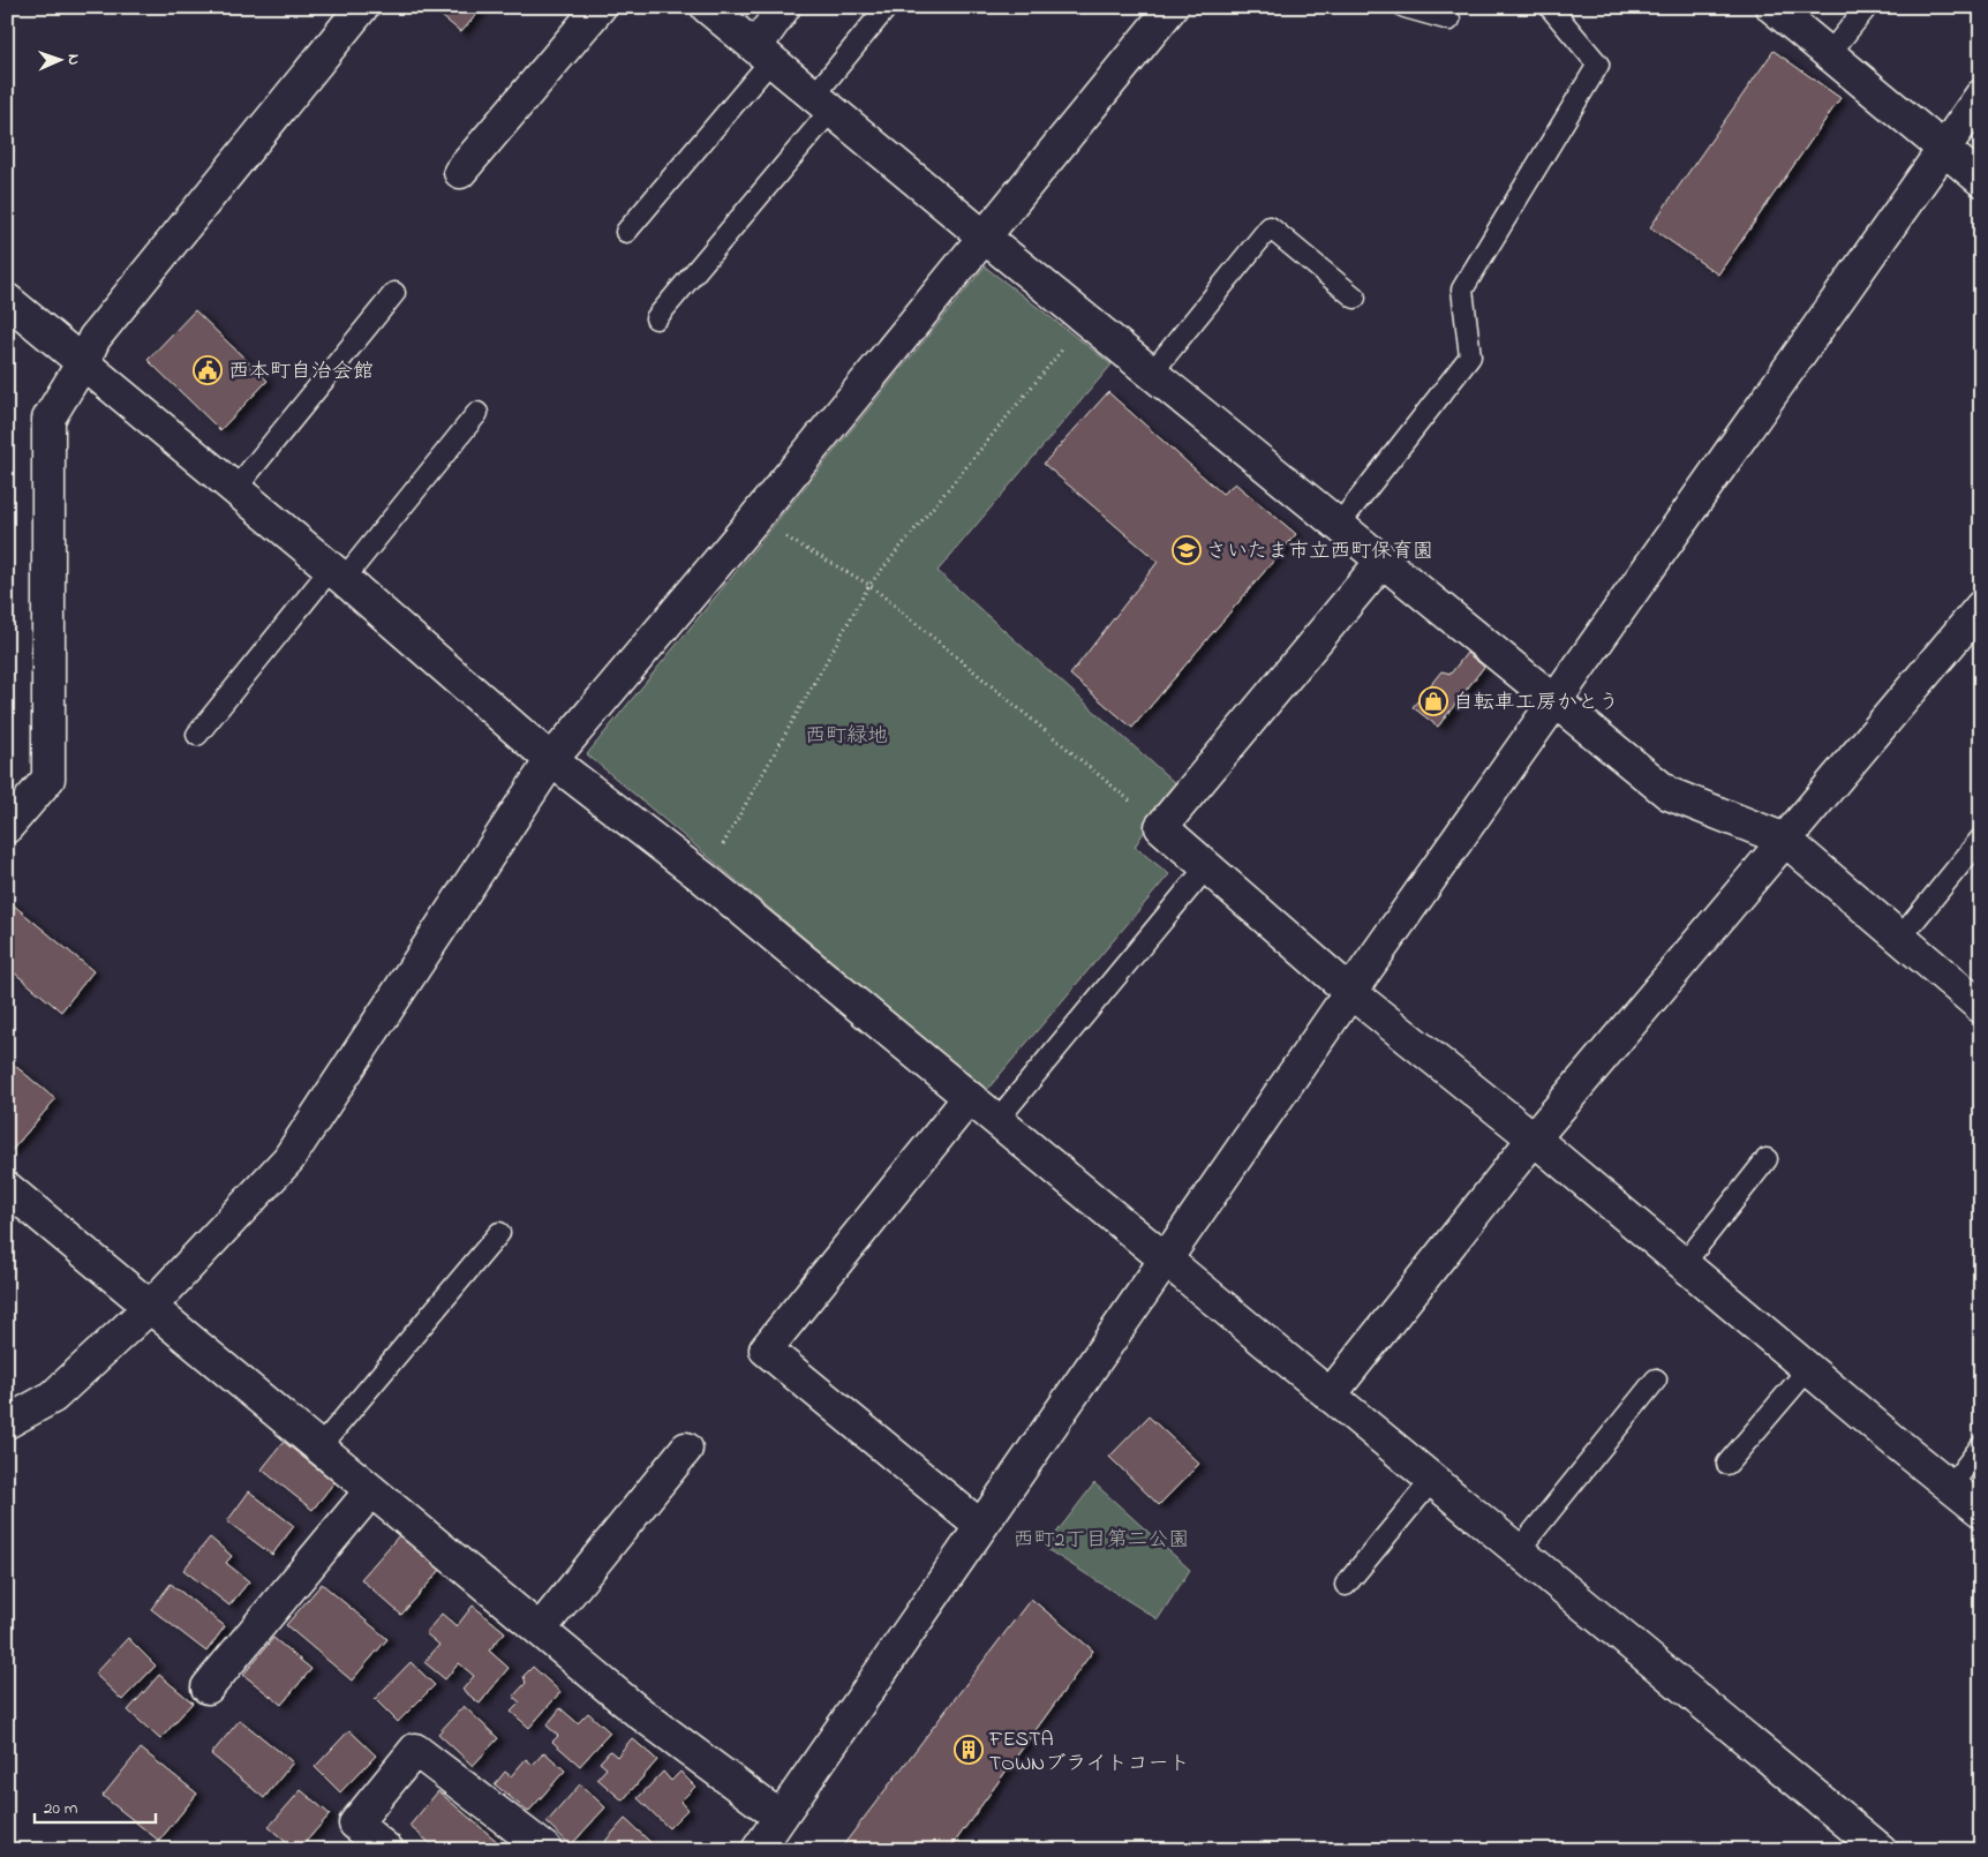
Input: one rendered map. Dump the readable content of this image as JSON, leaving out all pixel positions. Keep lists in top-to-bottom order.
{
  "parks": ["西町緑地", "西町2丁目第二公園"],
  "places": {
    "public building": ["西本町自治会館"],
    "school or university": ["さいたま市立西町保育園"],
    "shop": ["自転車工房かとう"],
    "building": ["FESTA TOWNブライトコート"]
  },
  "scale_bar": "20 m",
  "north": "right"
}
